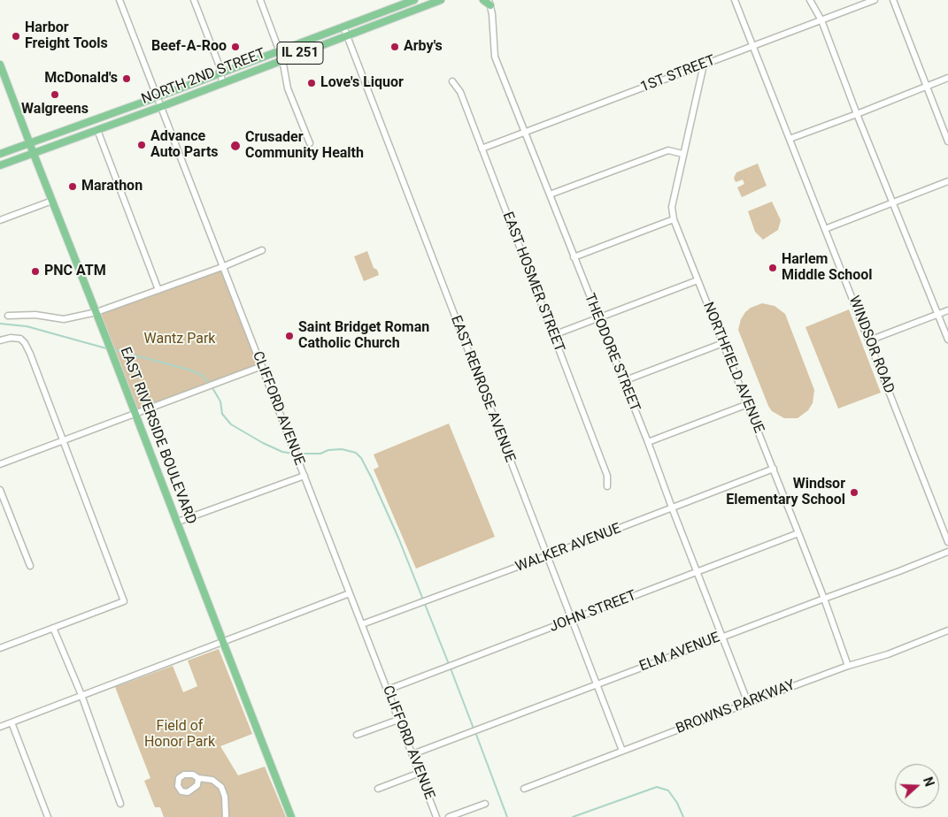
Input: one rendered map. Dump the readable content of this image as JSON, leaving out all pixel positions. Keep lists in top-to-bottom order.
{
  "streets": {
    "main road": ["IL 251", "NORTH 2ND STREET", "EAST RIVERSIDE BOULEVARD"],
    "street": [
      "1ST STREET",
      "EAST HOSMER STREET",
      "WINDSOR ROAD",
      "THEODORE STREET",
      "NORTHFIELD AVENUE",
      "EAST RENROSE AVENUE",
      "CLIFFORD AVENUE",
      "WALKER AVENUE",
      "JOHN STREET",
      "ELM AVENUE",
      "BROWNS PARKWAY"
    ]
  },
  "crossings": [
    ["1ST STREET", "EAST HOSMER STREET"],
    ["1ST STREET", "WINDSOR ROAD"],
    ["1ST STREET", "THEODORE STREET"],
    ["1ST STREET", "NORTHFIELD AVENUE"],
    ["NORTH 2ND STREET", "EAST RENROSE AVENUE"],
    ["NORTH 2ND STREET", "CLIFFORD AVENUE"],
    ["NORTH 2ND STREET", "EAST RIVERSIDE BOULEVARD"],
    ["THEODORE STREET", "WALKER AVENUE"],
    ["THEODORE STREET", "JOHN STREET"],
    ["THEODORE STREET", "ELM AVENUE"],
    ["THEODORE STREET", "BROWNS PARKWAY"],
    ["NORTHFIELD AVENUE", "WALKER AVENUE"],
    ["NORTHFIELD AVENUE", "JOHN STREET"],
    ["NORTHFIELD AVENUE", "ELM AVENUE"],
    ["NORTHFIELD AVENUE", "BROWNS PARKWAY"],
    ["EAST RENROSE AVENUE", "WALKER AVENUE"],
    ["EAST RENROSE AVENUE", "JOHN STREET"],
    ["EAST RENROSE AVENUE", "ELM AVENUE"],
    ["EAST RENROSE AVENUE", "BROWNS PARKWAY"],
    ["CLIFFORD AVENUE", "WALKER AVENUE"],
    ["CLIFFORD AVENUE", "JOHN STREET"],
    ["CLIFFORD AVENUE", "ELM AVENUE"]
  ],
  "parks": ["Wantz Park", "Field of Honor Park"],
  "places": [
    "Harbor Freight Tools",
    "Beef-A-Roo",
    "Arby's",
    "McDonald's",
    "Love's Liquor",
    "Walgreens",
    "Advance Auto Parts",
    "Crusader Community Health",
    "Marathon",
    "Harlem Middle School",
    "PNC ATM",
    "Saint Bridget Roman Catholic Church",
    "Windsor Elementary School"
  ],
  "north": "right"
}
